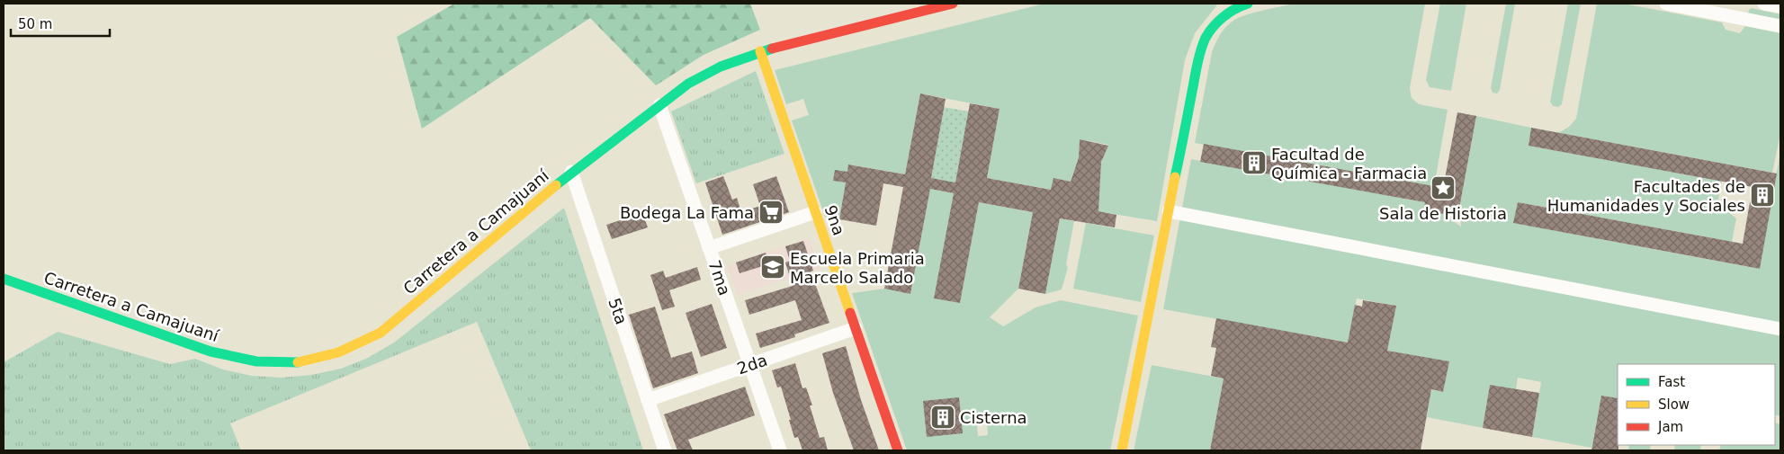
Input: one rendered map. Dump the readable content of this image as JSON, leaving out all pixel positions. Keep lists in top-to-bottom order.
{
  "streets": {
    "main road": ["9na", "Carretera a Camajuaní"],
    "street": ["7ma", "5ta", "2da"]
  },
  "crossings": [
    ["9na", "Carretera a Camajuaní"],
    ["9na", "2da"],
    ["Carretera a Camajuaní", "7ma"],
    ["Carretera a Camajuaní", "5ta"],
    ["7ma", "2da"],
    ["5ta", "2da"]
  ],
  "places": {
    "building": ["Facultad de Química - Farmacia", "Facultades de Humanidades y Sociales", "Cisterna"],
    "place": ["Sala de Historia"],
    "supermarket": ["Bodega La Fama"],
    "school or university": ["Escuela Primaria Marcelo Salado"]
  },
  "legend": ["Fast", "Slow", "Jam"],
  "scale_bar": "50 m"
}
